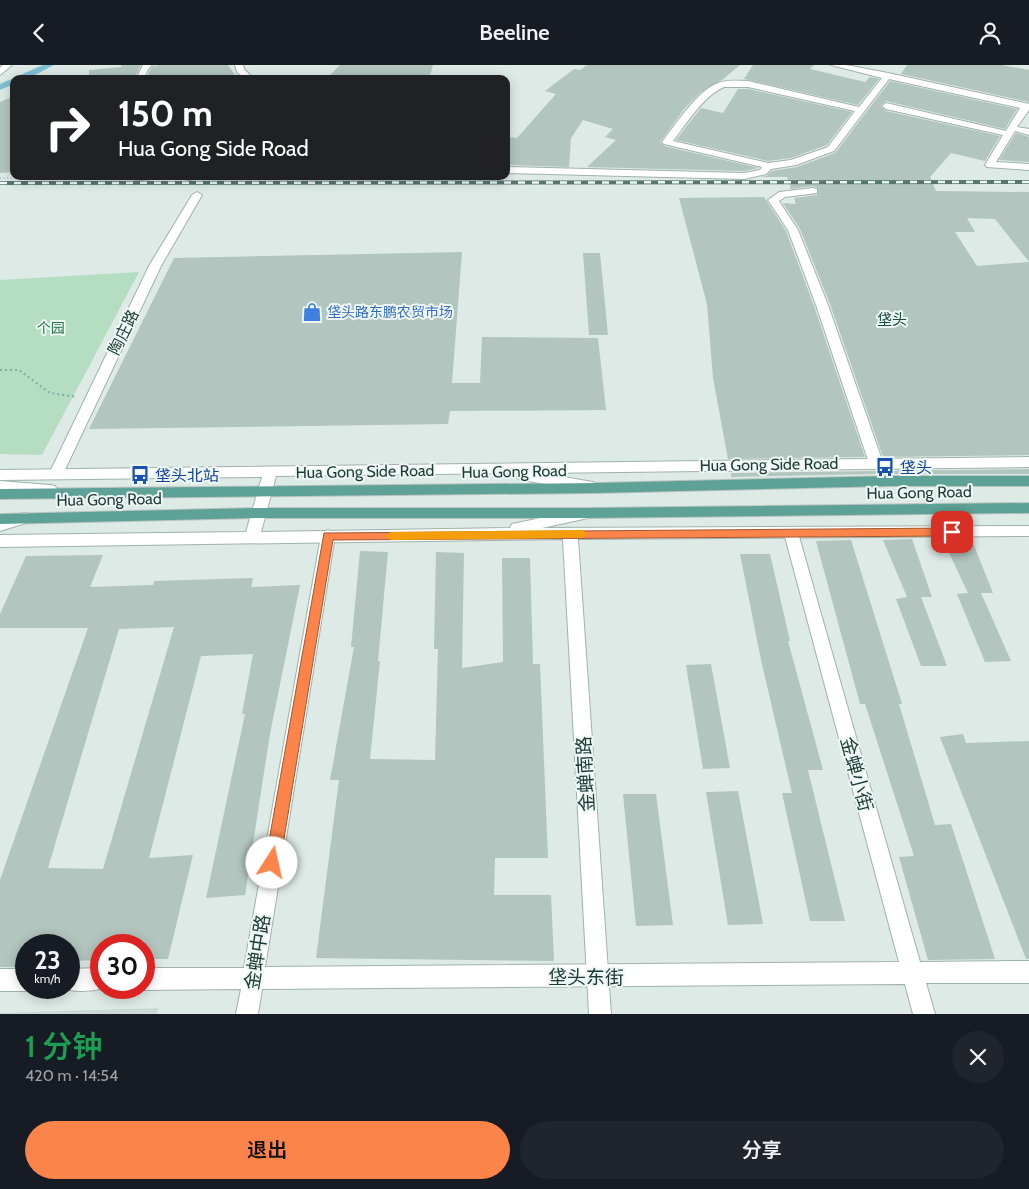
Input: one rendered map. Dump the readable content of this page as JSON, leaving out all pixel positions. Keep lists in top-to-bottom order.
{
  "streets": {
    "main road": ["Hua Gong Road"],
    "street": [
      "陶庄路",
      "Hua Gong Side Road",
      "金蝉南路",
      "金蝉小街",
      "金蝉中路",
      "垡头东街"
    ]
  },
  "crossings": [
    ["陶庄路", "Hua Gong Side Road"],
    ["金蝉南路", "垡头东街"],
    ["金蝉小街", "垡头东街"],
    ["金蝉中路", "垡头东街"]
  ],
  "districts": ["垡头"],
  "parks": ["个园"],
  "places": {
    "shop": ["垡头路东鹏农贸市场"],
    "bus stop": ["垡头", "垡头北站"]
  },
  "page": {
    "header": "Beeline",
    "turn": ["150 m", "Hua Gong Side Road"],
    "speed": "23 km/h",
    "limit": "30",
    "heading": ["1 分钟", "420 m · 14:54"],
    "buttons": ["退出", "分享"]
  }
}
